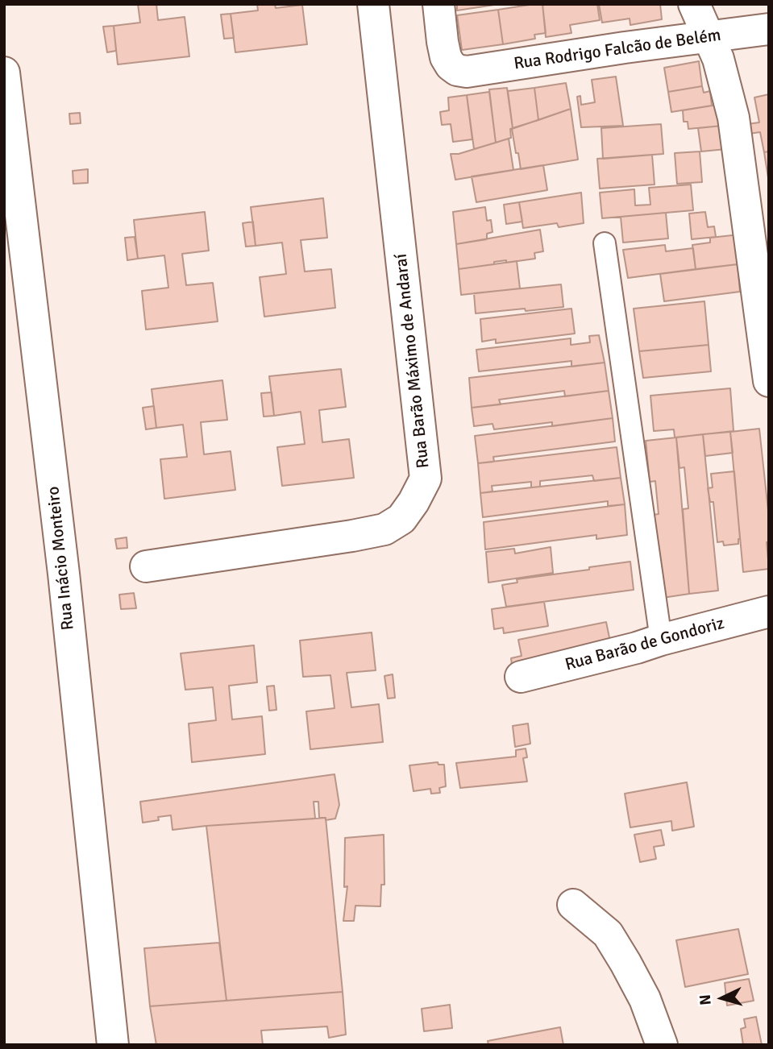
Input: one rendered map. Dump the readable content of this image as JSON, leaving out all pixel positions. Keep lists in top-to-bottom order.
{
  "streets": {
    "street": [
      "Rua Rodrigo Falcão de Belém",
      "Rua Barão Máximo de Andaraí",
      "Rua Inácio Monteiro",
      "Rua Barão de Gondoriz"
    ]
  },
  "north": "left"
}
